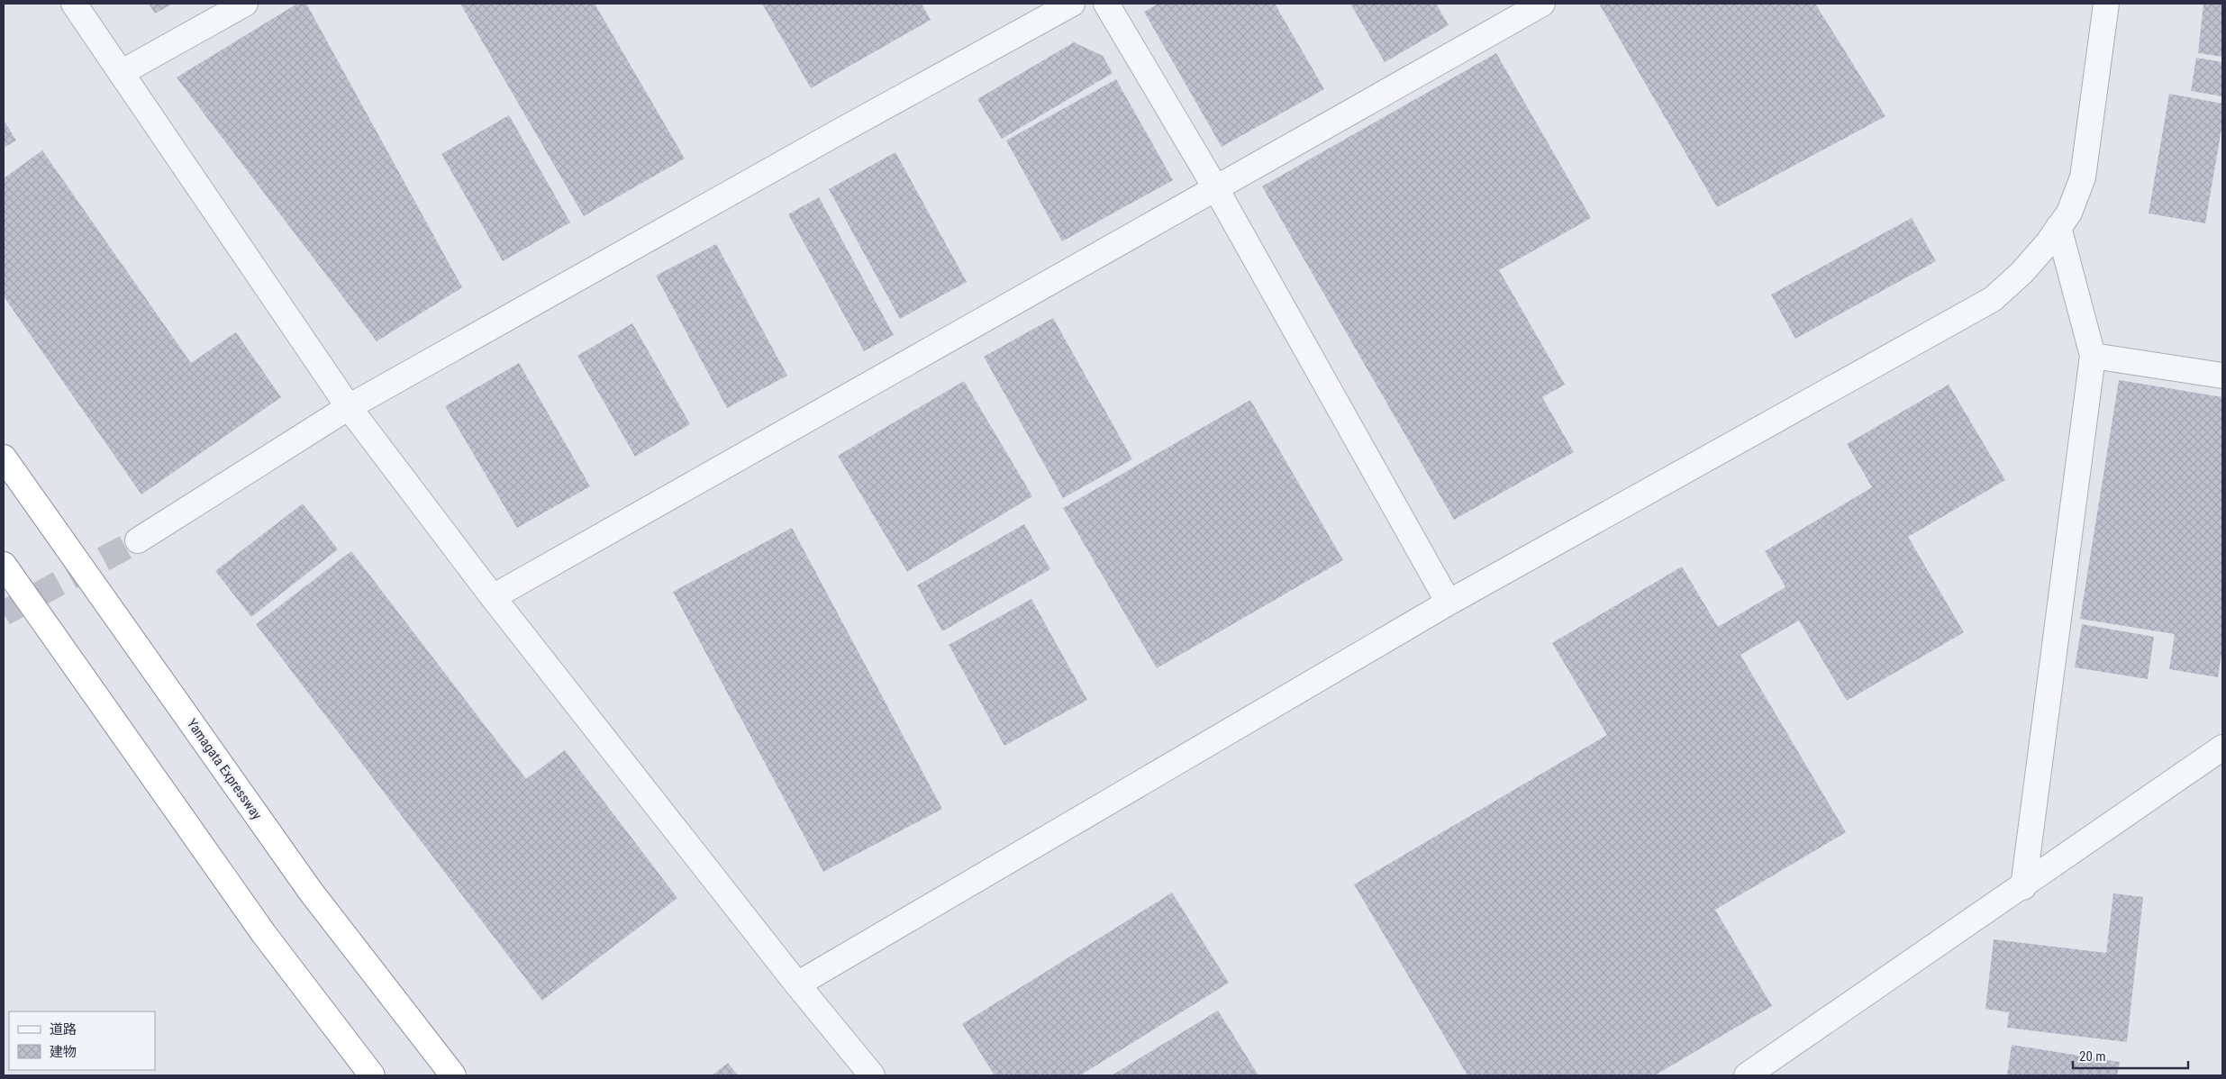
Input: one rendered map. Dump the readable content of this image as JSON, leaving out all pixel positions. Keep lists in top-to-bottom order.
{
  "streets": {
    "highway": ["Yamagata Expressway"]
  },
  "legend": ["道路", "建物"],
  "scale_bar": "20 m"
}
